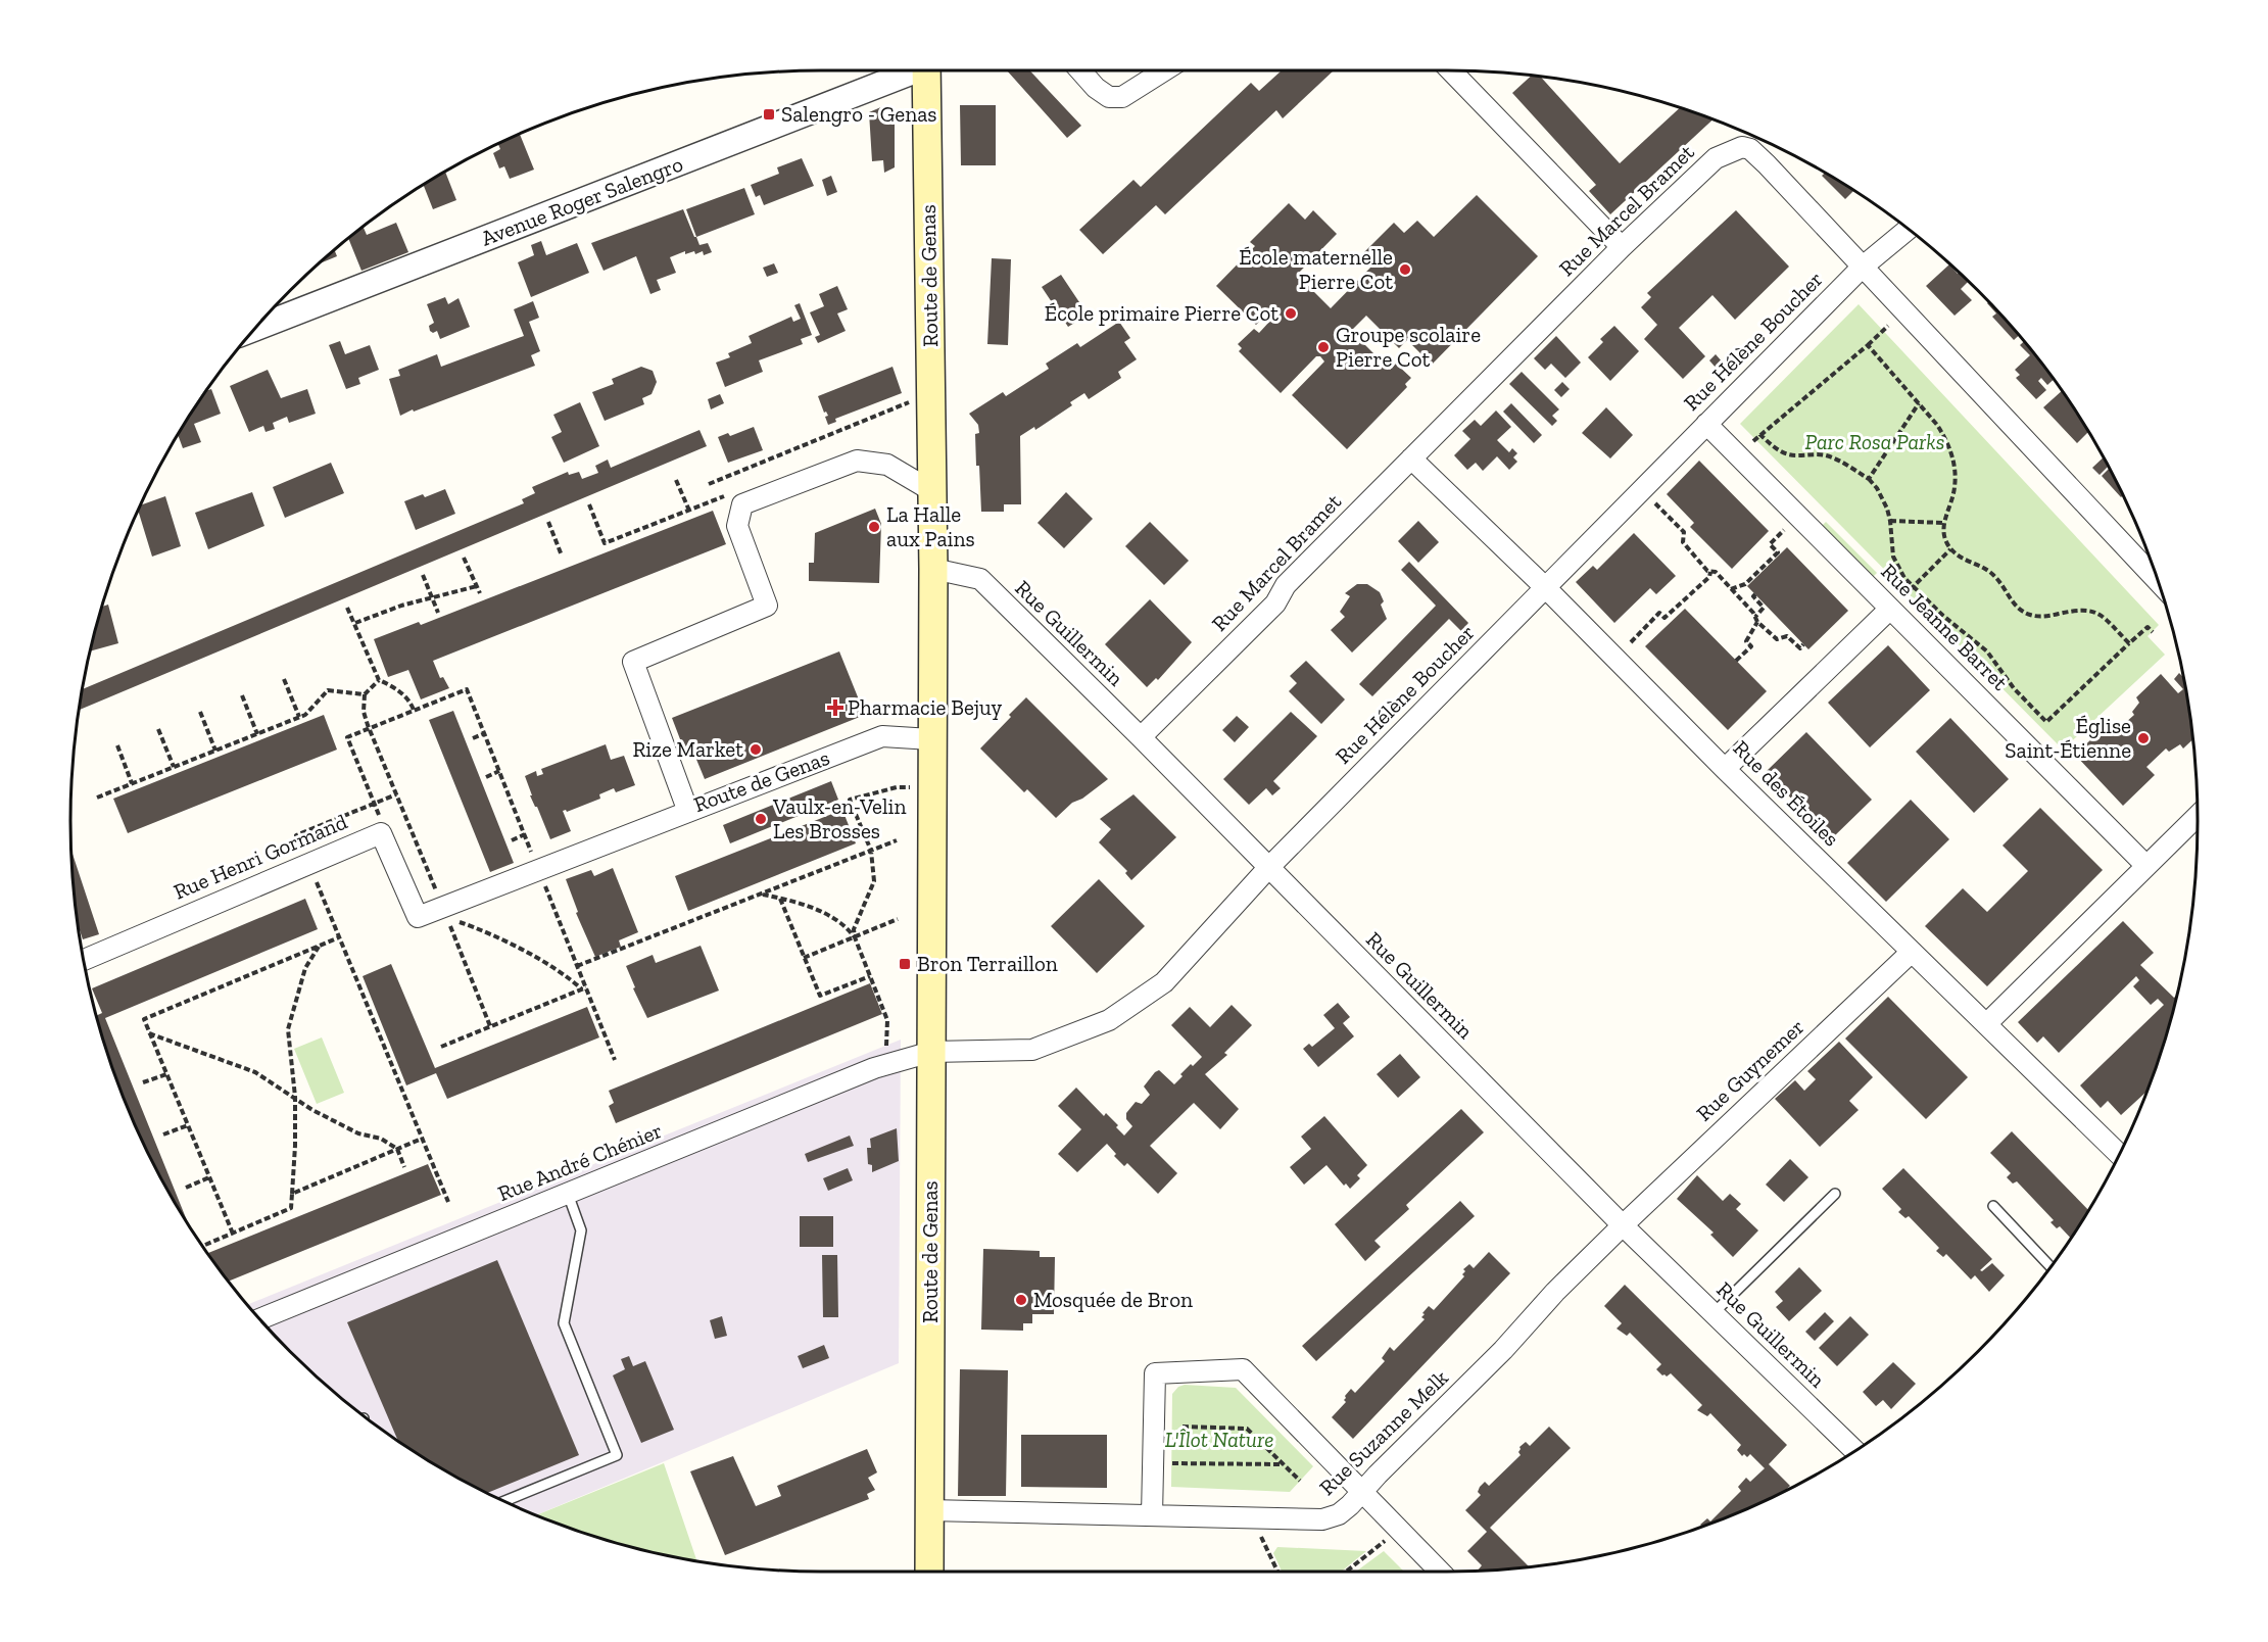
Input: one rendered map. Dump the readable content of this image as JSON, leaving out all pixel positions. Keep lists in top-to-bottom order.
{
  "streets": {
    "main road": ["Route de Genas"],
    "street": [
      "Avenue Roger Salengro",
      "Rue Marcel Bramet",
      "Rue Hélène Boucher",
      "Rue Jeanne Barret",
      "Rue Guillermin",
      "Rue des Étoiles",
      "Rue Henri Gormand",
      "Rue Guynemer",
      "Rue André Chénier",
      "Rue Suzanne Melk"
    ]
  },
  "crossings": [
    ["Rue Marcel Bramet", "Rue Hélène Boucher"],
    ["Rue Marcel Bramet", "Rue Guillermin"],
    ["Rue Marcel Bramet", "Rue des Étoiles"],
    ["Route de Genas", "Rue Hélène Boucher"],
    ["Route de Genas", "Rue Guillermin"],
    ["Route de Genas", "Rue André Chénier"],
    ["Route de Genas", "Rue Suzanne Melk"],
    ["Rue Hélène Boucher", "Rue Jeanne Barret"],
    ["Rue Hélène Boucher", "Rue Guillermin"],
    ["Rue Hélène Boucher", "Rue des Étoiles"],
    ["Rue Hélène Boucher", "Rue André Chénier"],
    ["Rue Guillermin", "Rue Guynemer"],
    ["Rue Guillermin", "Rue Suzanne Melk"],
    ["Rue des Étoiles", "Rue Guynemer"],
    ["Rue Guynemer", "Rue Suzanne Melk"]
  ],
  "parks": ["Parc Rosa Parks", "L'Îlot Nature"],
  "places": {
    "transit": ["Salengro - Genas", "Bron Terraillon"],
    "other": [
      "École maternelle Pierre Cot",
      "École primaire Pierre Cot",
      "Groupe scolaire Pierre Cot",
      "La Halle aux Pains",
      "Église Saint-Étienne",
      "Rize Market",
      "Vaulx-en-Velin Les Brosses",
      "Mosquée de Bron"
    ],
    "health": ["Pharmacie Bejuy"]
  }
}
